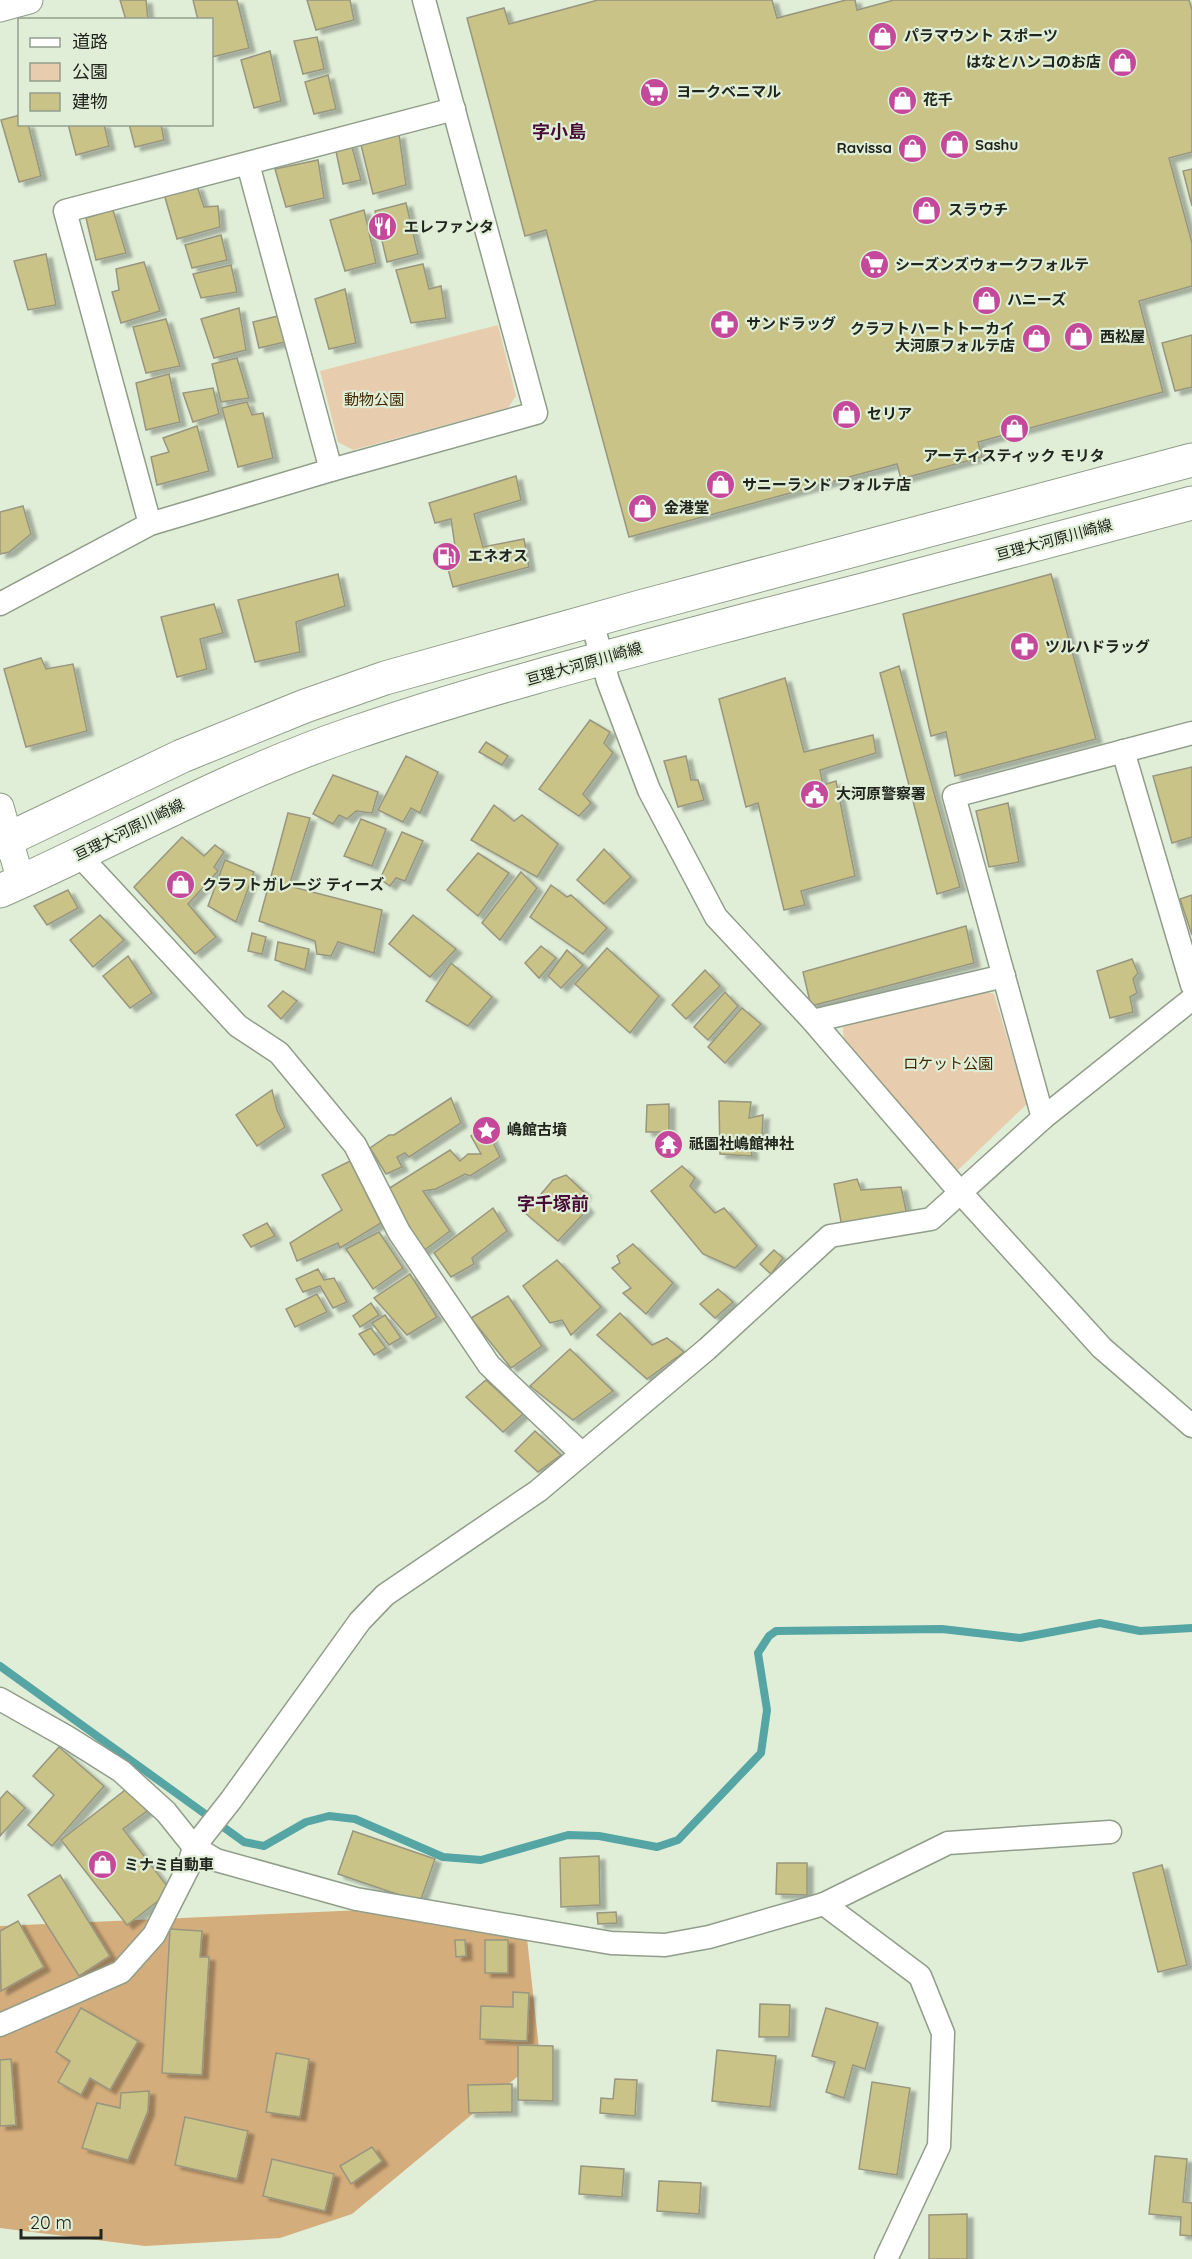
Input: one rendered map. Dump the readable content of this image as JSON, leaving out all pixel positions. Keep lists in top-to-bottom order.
{
  "streets": {
    "main road": ["亘理大河原川崎線"]
  },
  "districts": ["字小島", "字千塚前"],
  "parks": ["動物公園", "ロケット公園"],
  "places": {
    "shop": [
      "パラマウント スポーツ",
      "はなとハンコのお店",
      "花千",
      "Sashu",
      "Ravissa",
      "スラウチ",
      "ハニーズ",
      "西松屋",
      "クラフトハートトーカイ 大河原フォルテ店",
      "セリア",
      "アーティスティック モリタ",
      "サニーランド フォルテ店",
      "金港堂",
      "クラフトガレージ ティーズ",
      "ミナミ自動車"
    ],
    "supermarket": ["ヨークベニマル", "シーズンズウォークフォルテ"],
    "restaurant": ["エレファンタ"],
    "pharmacy": ["サンドラッグ", "ツルハドラッグ"],
    "fuel station": ["エネオス"],
    "public building": ["大河原警察署"],
    "place": ["嶋館古墳"],
    "temple": ["祇園社嶋館神社"]
  },
  "legend": ["道路", "公園", "建物"],
  "scale_bar": "20 m"
}
